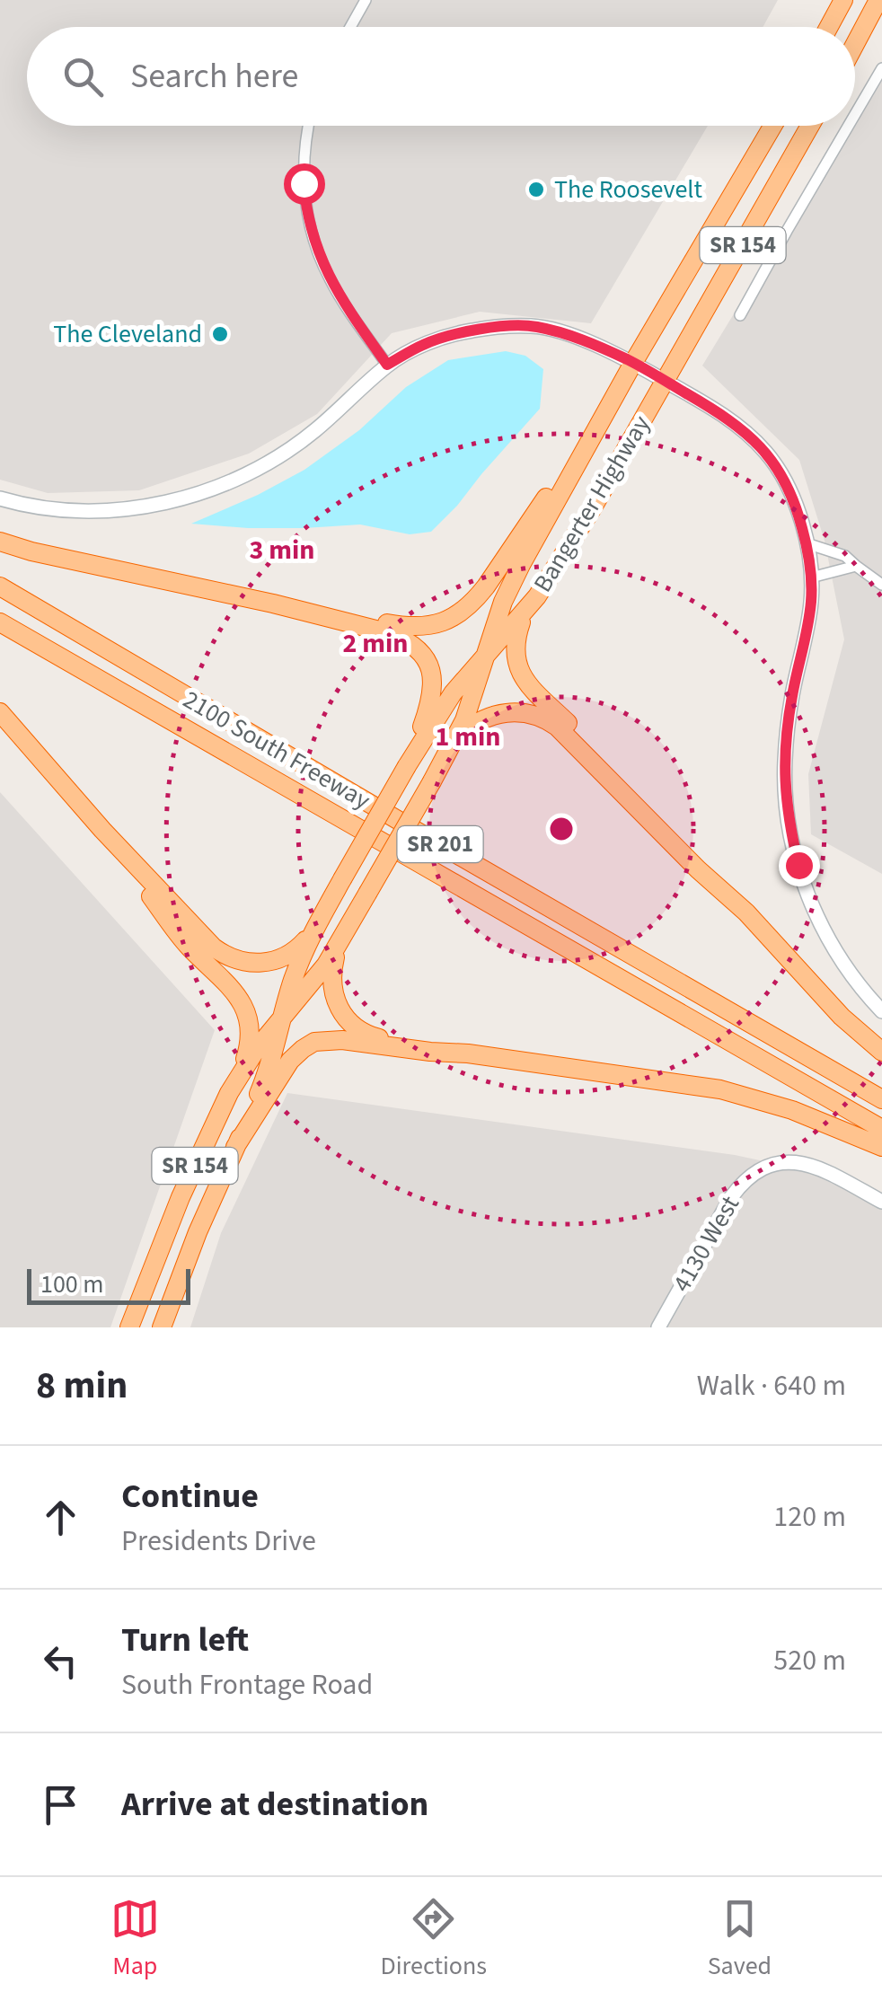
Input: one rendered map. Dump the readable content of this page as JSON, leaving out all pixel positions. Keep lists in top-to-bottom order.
{
  "streets": {
    "highway": [
      "SR 154",
      "Bangerter Highway",
      "2100 South Freeway",
      "SR 201"
    ],
    "street": ["4130 West"]
  },
  "places": ["The Roosevelt", "The Cleveland"],
  "scale_bar": "100 m",
  "page": {
    "search": "Search here",
    "scale": "100 m",
    "heading": ["8 min", "Walk · 640 m"],
    "list": [
      ["Continue", "Presidents Drive", "120 m"],
      ["Turn left", "South Frontage Road", "520 m"],
      "Arrive at destination"
    ],
    "nav": ["Map", "Directions", "Saved"]
  },
  "rings": ["3 min", "2 min", "1 min"]
}
